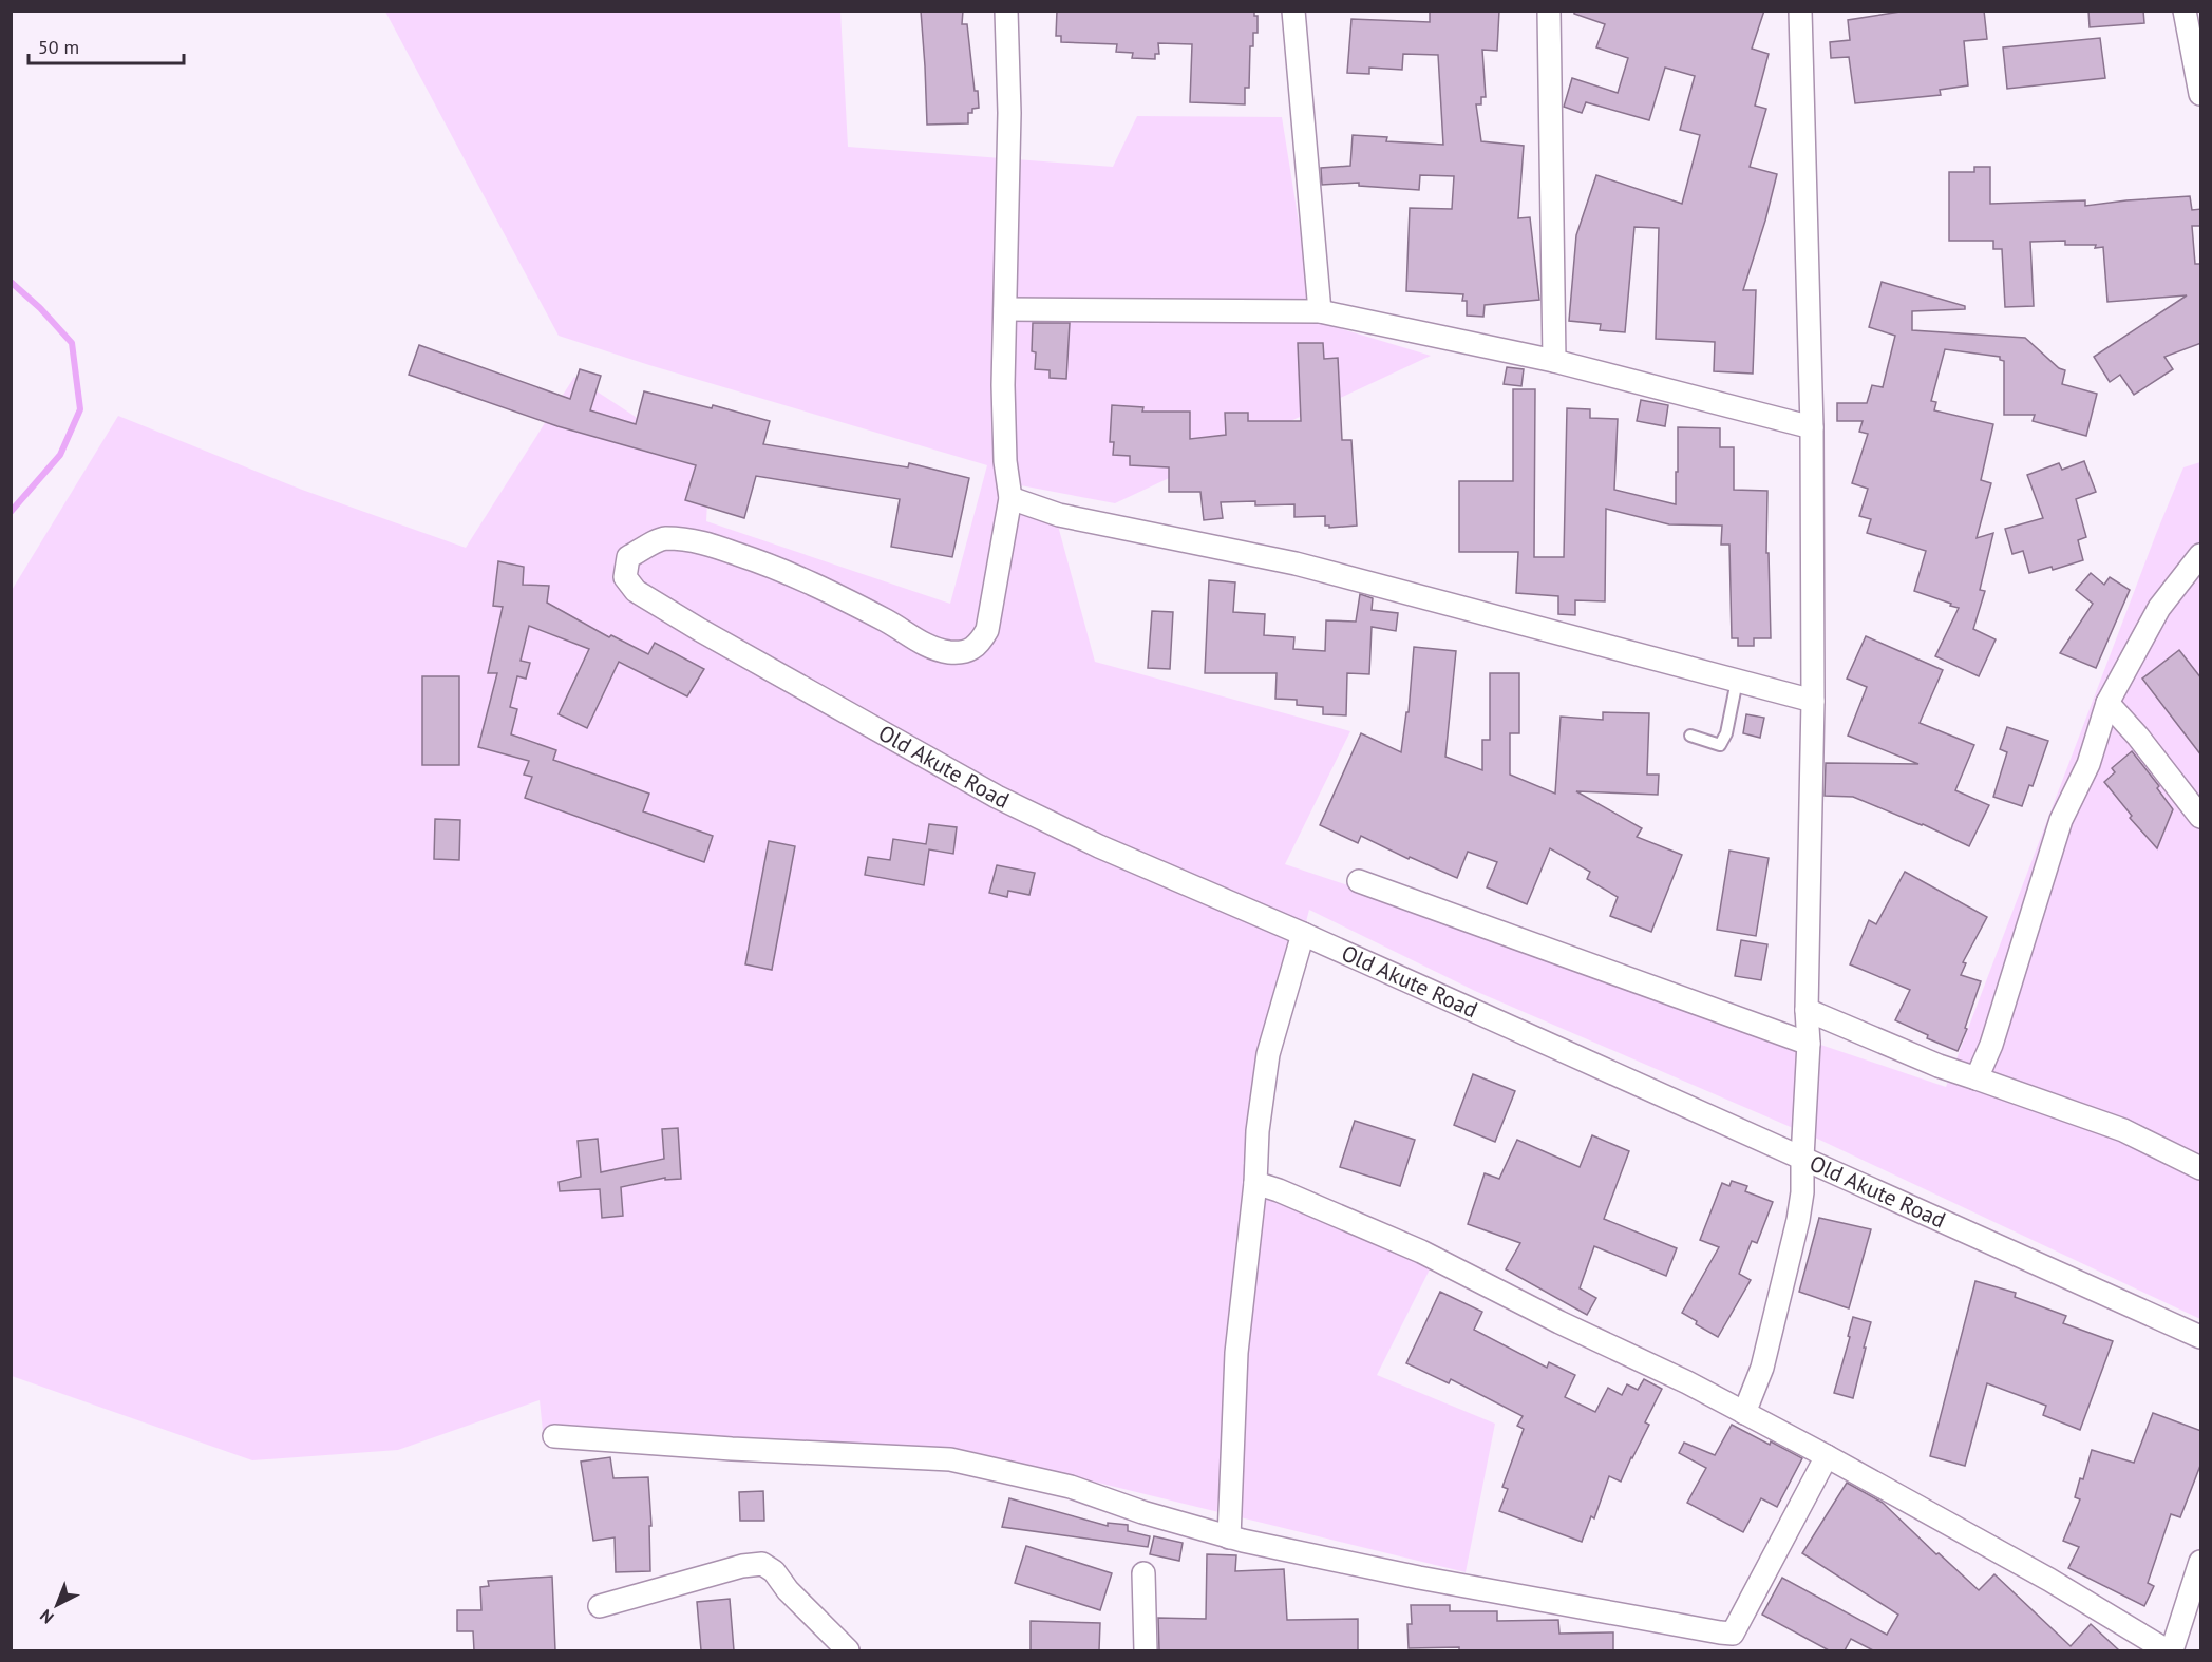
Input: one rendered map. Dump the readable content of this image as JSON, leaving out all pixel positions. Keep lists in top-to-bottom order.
{
  "streets": {
    "street": ["Old Akute Road"]
  },
  "scale_bar": "50 m",
  "north": "bottom left"
}
